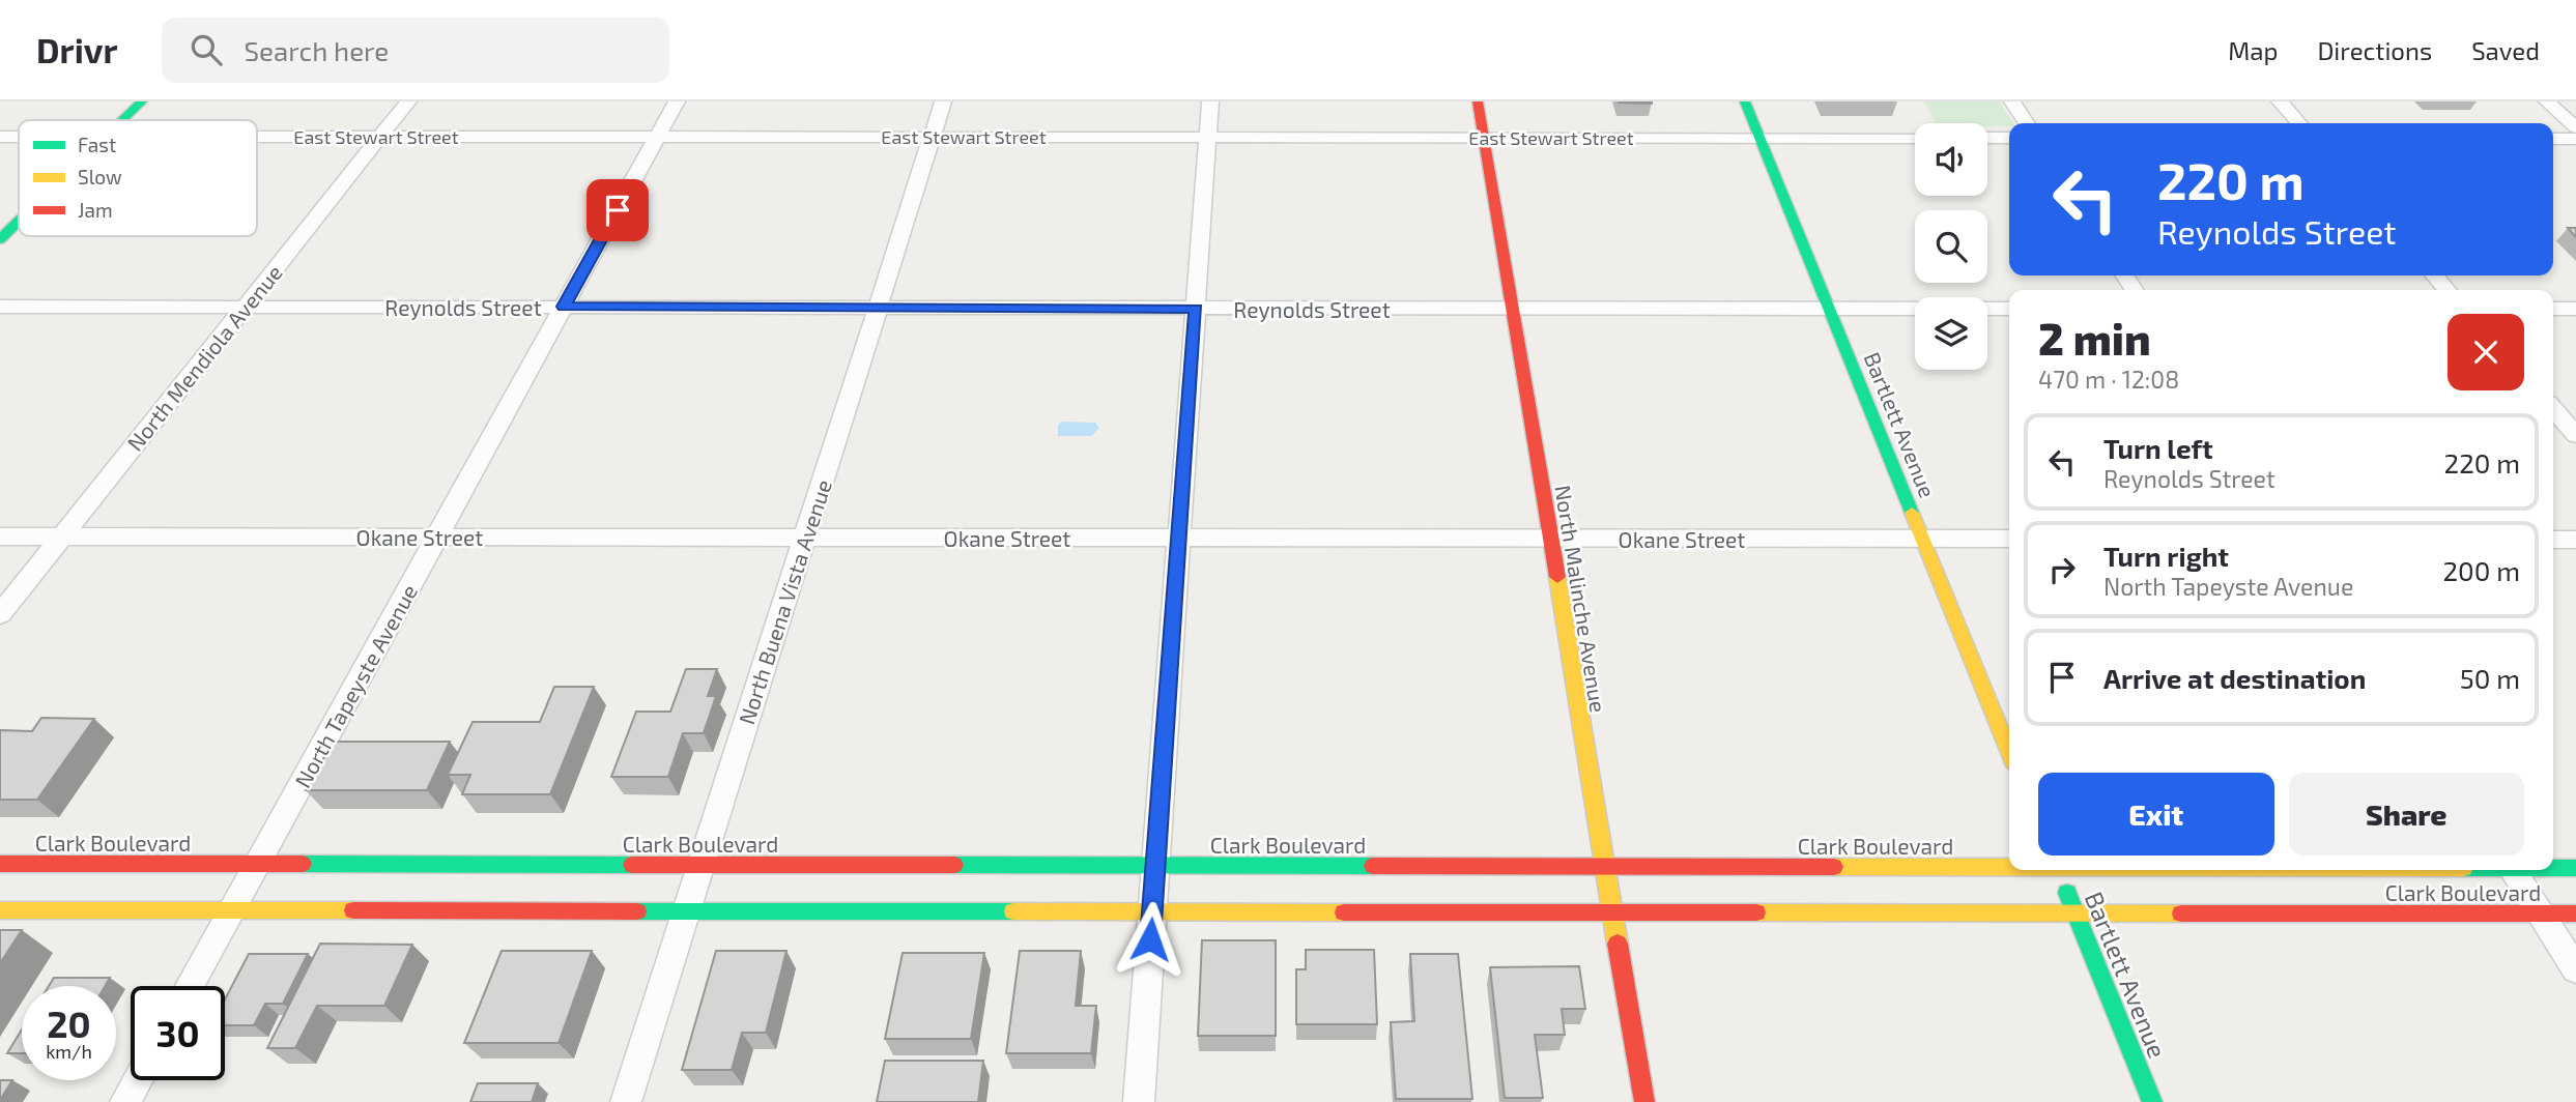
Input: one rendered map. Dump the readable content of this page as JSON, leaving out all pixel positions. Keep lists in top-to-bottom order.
{
  "streets": {
    "main road": ["Bartlett Avenue", "North Malinche Avenue", "Clark Boulevard"],
    "street": [
      "East Stewart Street",
      "Reynolds Street",
      "North Mendiola Avenue",
      "Okane Street",
      "North Buena Vista Avenue",
      "North Tapeyste Avenue"
    ]
  },
  "crossings": [
    ["East Stewart Street", "North Mendiola Avenue"],
    ["East Stewart Street", "Bartlett Avenue"],
    ["East Stewart Street", "North Malinche Avenue"],
    ["East Stewart Street", "North Buena Vista Avenue"],
    ["East Stewart Street", "North Tapeyste Avenue"],
    ["Reynolds Street", "North Mendiola Avenue"],
    ["Reynolds Street", "Bartlett Avenue"],
    ["Reynolds Street", "North Malinche Avenue"],
    ["Reynolds Street", "North Buena Vista Avenue"],
    ["Reynolds Street", "North Tapeyste Avenue"],
    ["North Mendiola Avenue", "Okane Street"],
    ["Bartlett Avenue", "Okane Street"],
    ["Bartlett Avenue", "Clark Boulevard"],
    ["Okane Street", "North Malinche Avenue"],
    ["Okane Street", "North Buena Vista Avenue"],
    ["Okane Street", "North Tapeyste Avenue"],
    ["North Malinche Avenue", "Clark Boulevard"],
    ["North Buena Vista Avenue", "Clark Boulevard"],
    ["North Tapeyste Avenue", "Clark Boulevard"]
  ],
  "legend": ["Fast", "Slow", "Jam"],
  "page": {
    "header": "Drivr",
    "search": "Search here",
    "nav": ["Map", "Directions", "Saved"],
    "turn": ["220 m", "Reynolds Street"],
    "heading": ["2 min", "470 m · 12:08"],
    "list": [
      {
        "name": "Turn left",
        "note": "Reynolds Street",
        "value": "220 m"
      },
      {
        "name": "Turn right",
        "note": "North Tapeyste Avenue",
        "value": "200 m"
      },
      {
        "name": "Arrive at destination",
        "value": "50 m"
      }
    ],
    "buttons": ["Exit", "Share"],
    "speed": "20 km/h",
    "limit": "30"
  }
}
